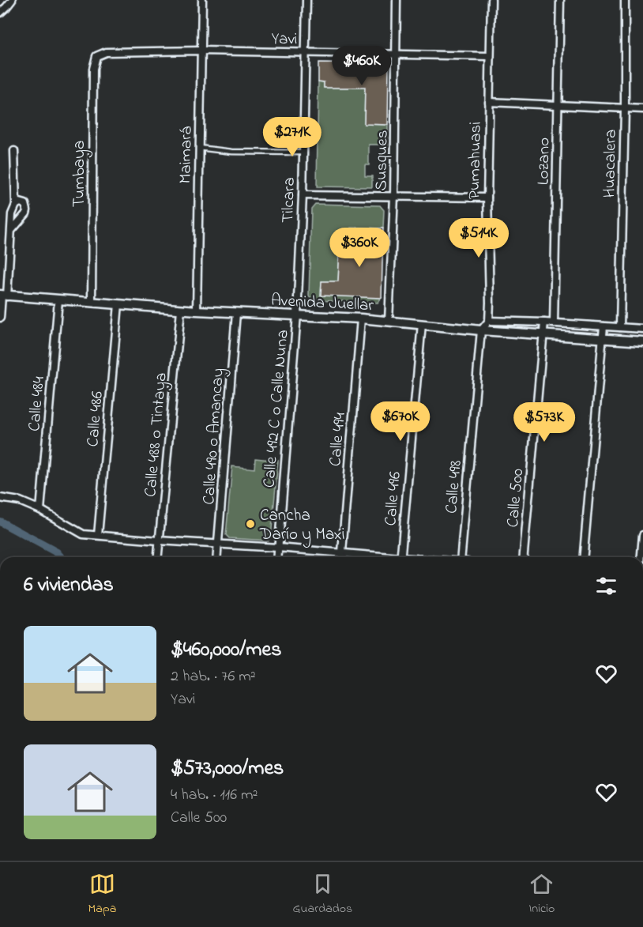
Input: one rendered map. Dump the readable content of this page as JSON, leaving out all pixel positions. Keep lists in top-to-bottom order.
{
  "streets": {
    "street": [
      "Yavi",
      "Maimará",
      "Susques",
      "Pumahuasi",
      "Lozano",
      "Huacalera",
      "Tumbaya",
      "Tilcara",
      "Avenida Juellar",
      "Calle 484",
      "Calle 492 C o Calle Nuna",
      "Calle 486",
      "Calle 488 o Tintaya",
      "Calle 490 o Amancay",
      "Calle 494",
      "Calle 498",
      "Calle 500",
      "Calle 496"
    ]
  },
  "crossings": [
    ["Yavi", "Maimará"],
    ["Yavi", "Susques"],
    ["Yavi", "Pumahuasi"],
    ["Yavi", "Tumbaya"],
    ["Yavi", "Tilcara"],
    ["Maimará", "Avenida Juellar"],
    ["Susques", "Avenida Juellar"],
    ["Tumbaya", "Avenida Juellar"],
    ["Tilcara", "Avenida Juellar"],
    ["Tilcara", "Calle 492 C o Calle Nuna"],
    ["Avenida Juellar", "Calle 484"],
    ["Avenida Juellar", "Calle 492 C o Calle Nuna"],
    ["Avenida Juellar", "Calle 486"],
    ["Avenida Juellar", "Calle 488 o Tintaya"],
    ["Avenida Juellar", "Calle 490 o Amancay"],
    ["Avenida Juellar", "Calle 494"],
    ["Avenida Juellar", "Calle 498"],
    ["Avenida Juellar", "Calle 500"],
    ["Avenida Juellar", "Calle 496"]
  ],
  "places": ["Cancha Darío y Maxi"],
  "page": {
    "price": [
      "$460K",
      "$271K",
      "$514K",
      "$360K",
      "$670K",
      "$573K"
    ],
    "heading": "6 viviendas",
    "list": [
      {
        "name": "$460,000/mes",
        "note": "2 hab. · 76 m² · Yavi"
      },
      {
        "name": "$573,000/mes",
        "note": "4 hab. · 116 m² · Calle 500"
      }
    ],
    "tabs": ["Mapa", "Guardados", "Inicio"]
  }
}
